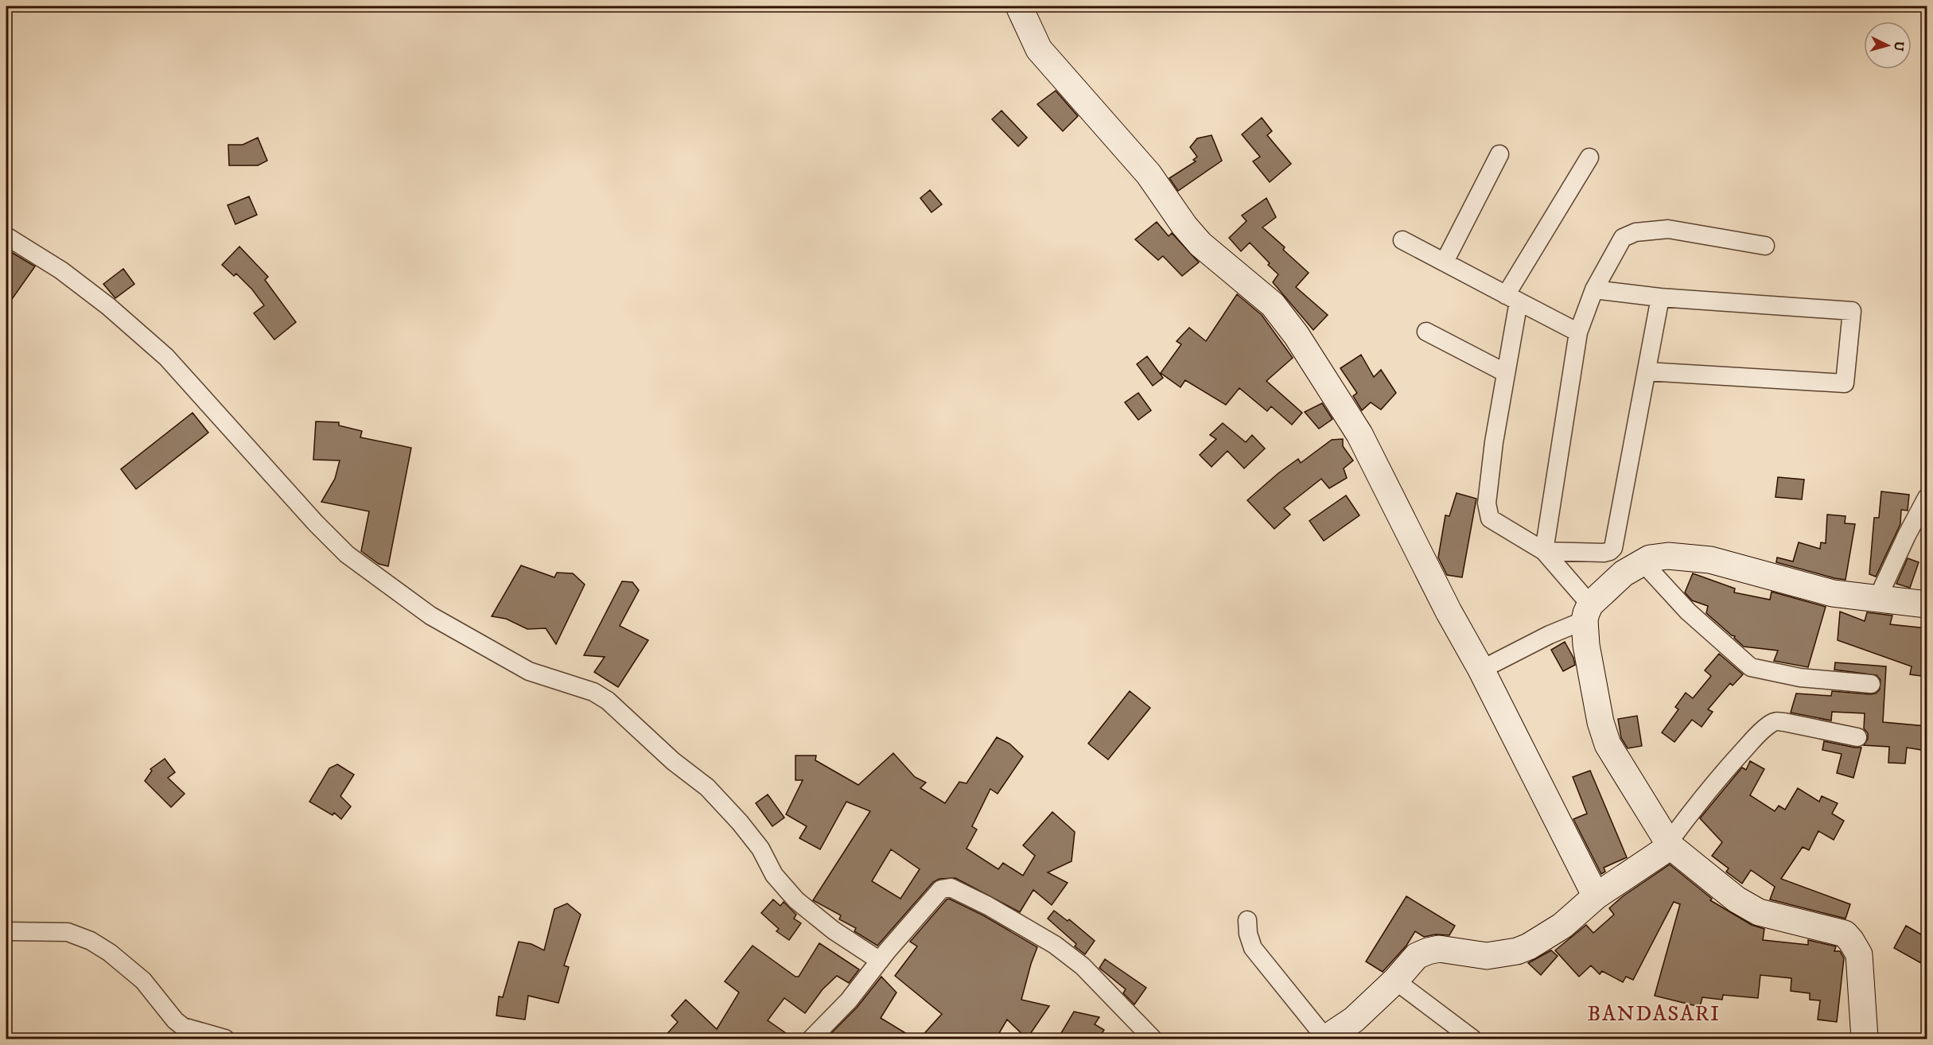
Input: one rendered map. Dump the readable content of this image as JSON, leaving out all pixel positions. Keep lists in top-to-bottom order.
{
  "districts": ["BANDASARI"],
  "north": "right"
}
